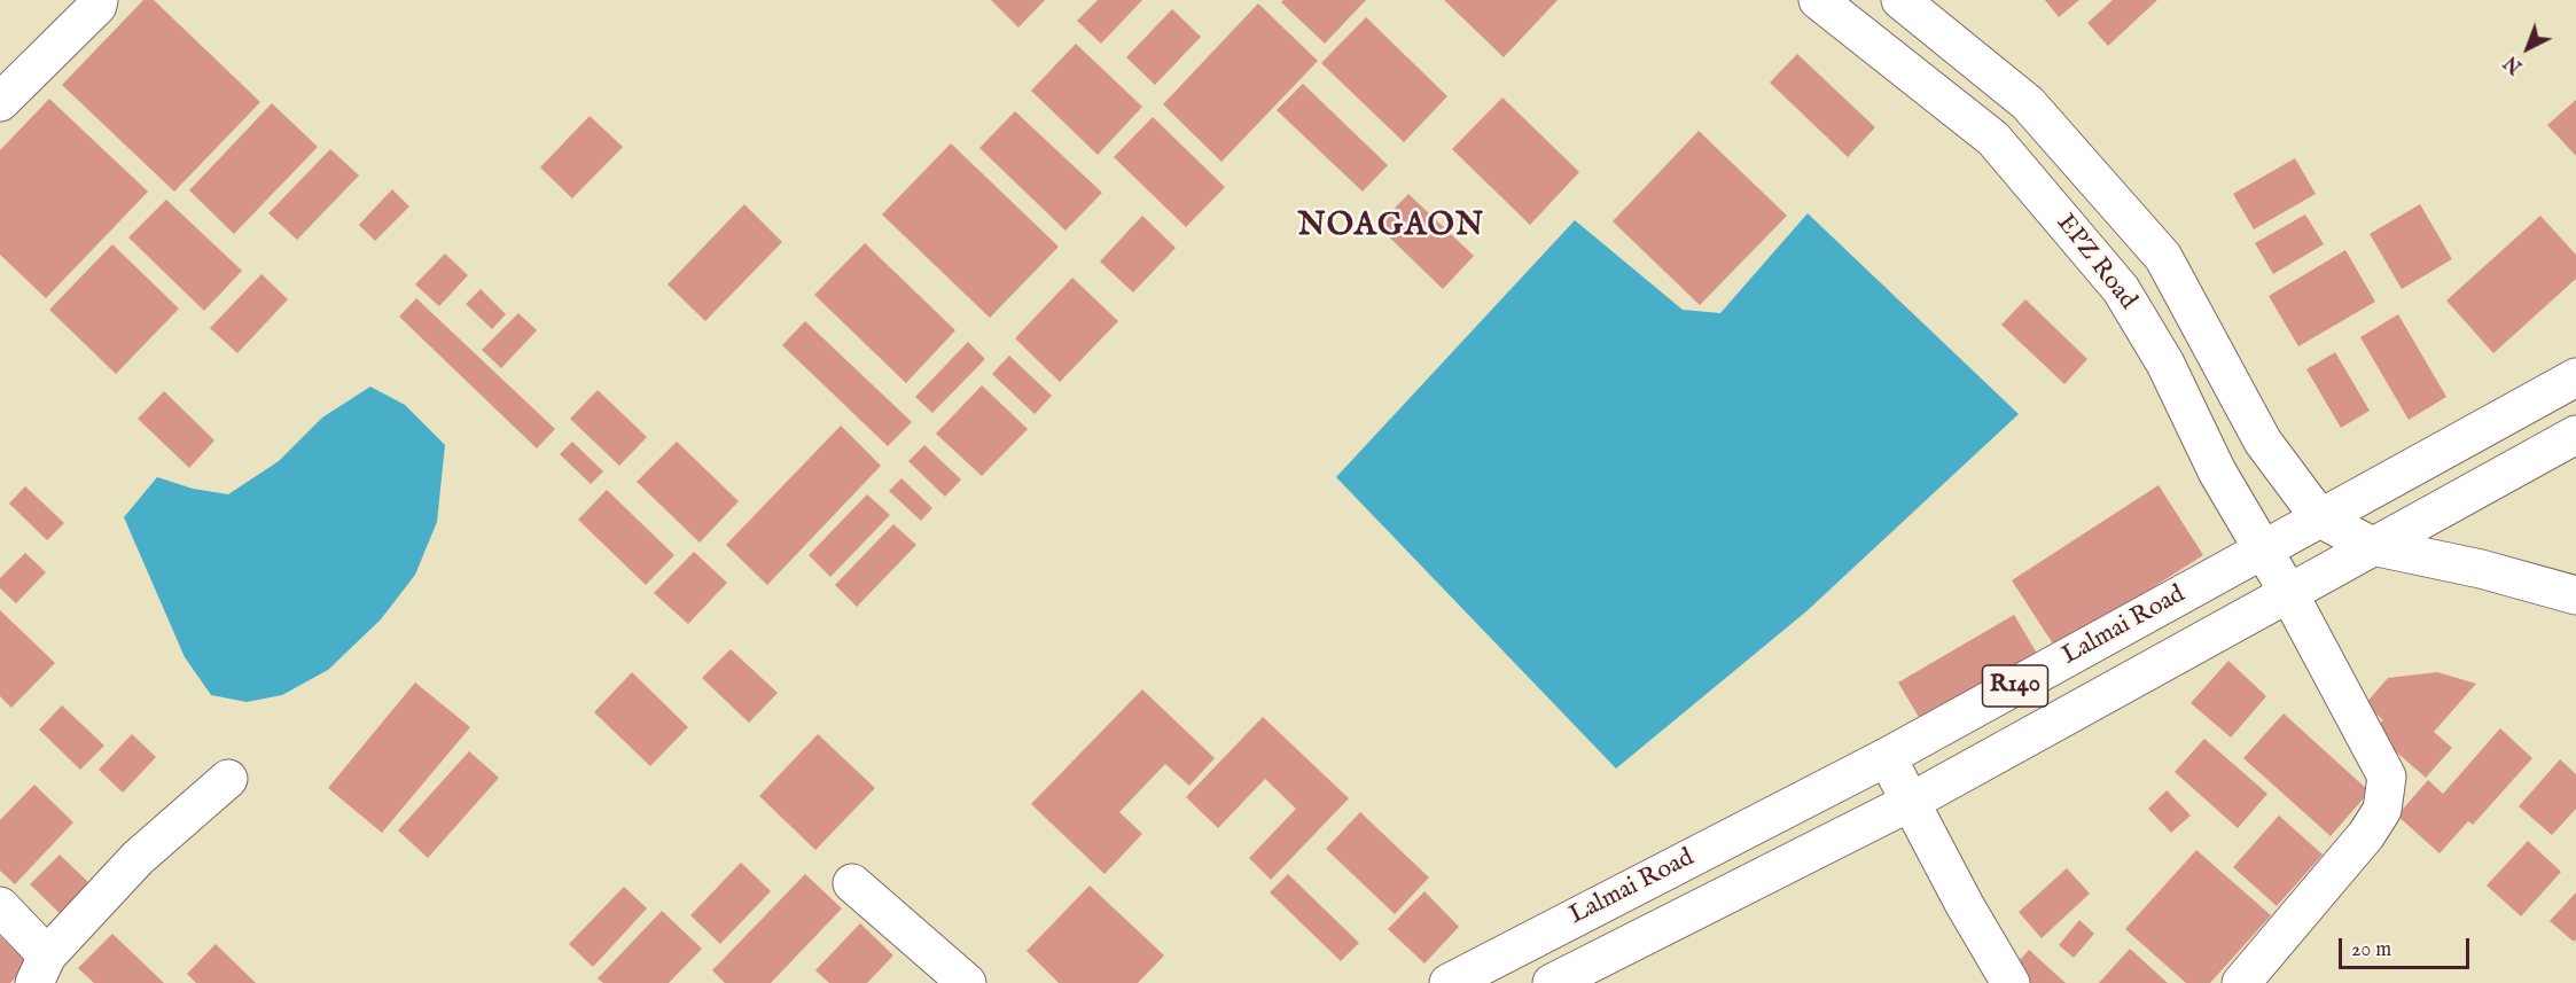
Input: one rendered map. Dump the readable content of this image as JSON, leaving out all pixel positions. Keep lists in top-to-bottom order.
{
  "streets": {
    "main road": ["EPZ Road", "Lalmai Road", "R140"]
  },
  "crossings": [
    ["EPZ Road", "Lalmai Road"]
  ],
  "districts": ["NOAGAON"],
  "scale_bar": "20 m",
  "north": "bottom left"
}
